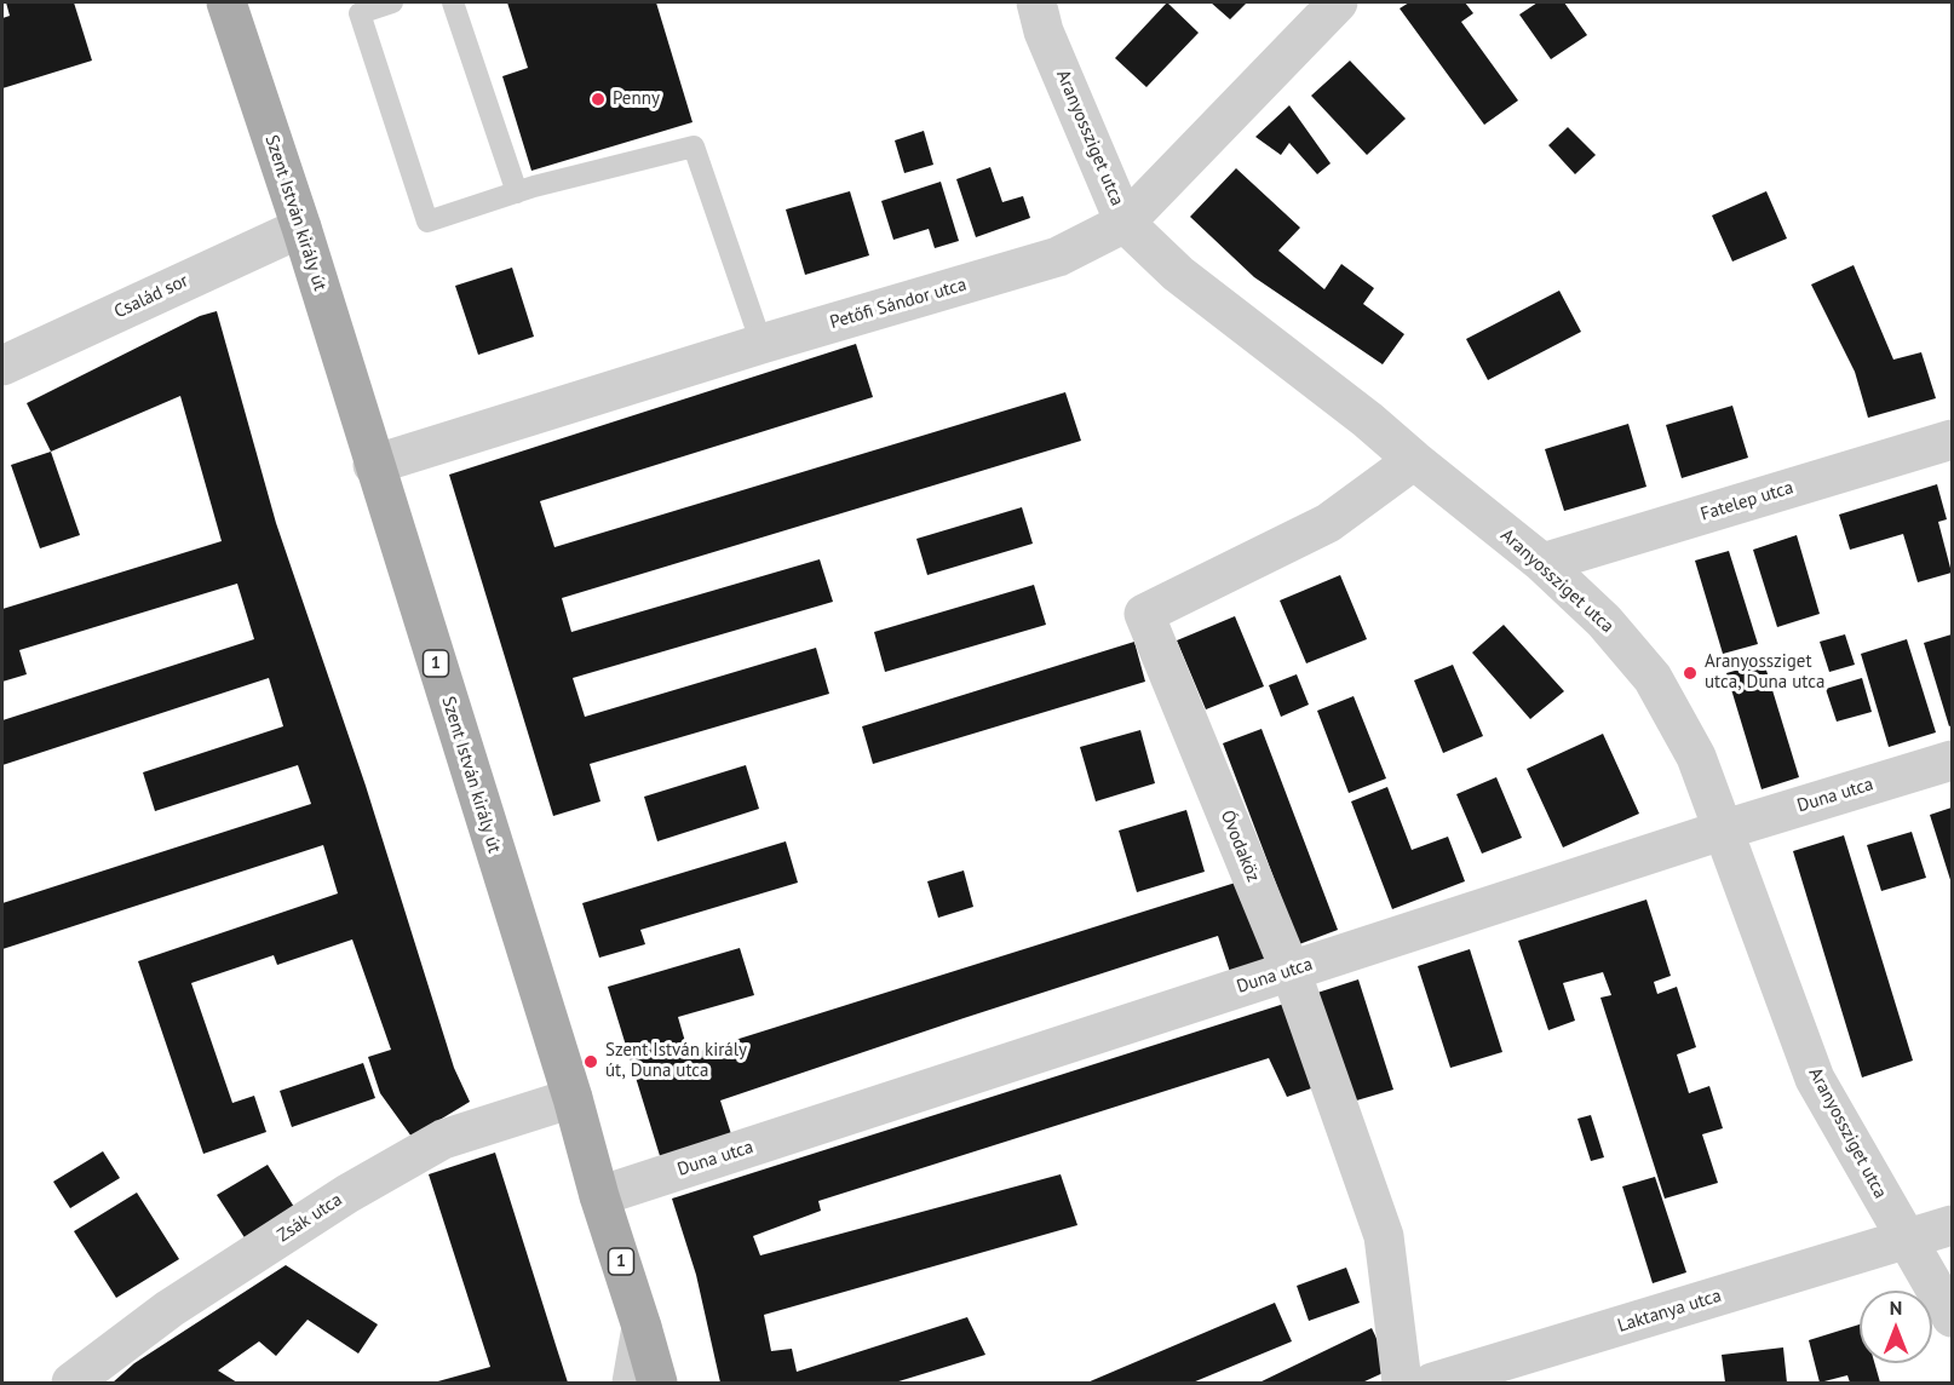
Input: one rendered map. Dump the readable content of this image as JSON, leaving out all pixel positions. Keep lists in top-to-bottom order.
{
  "streets": {
    "main road": ["Szent István király út", "1"],
    "street": [
      "Aranyossziget utca",
      "Család sor",
      "Petőfi Sándor utca",
      "Fatelep utca",
      "Duna utca",
      "Óvodaköz",
      "Zsák utca",
      "Laktanya utca"
    ]
  },
  "crossings": [
    ["Aranyossziget utca", "Petőfi Sándor utca"],
    ["Aranyossziget utca", "Fatelep utca"],
    ["Aranyossziget utca", "Duna utca"],
    ["Aranyossziget utca", "Óvodaköz"],
    ["Aranyossziget utca", "Laktanya utca"],
    ["Szent István király út", "Család sor"],
    ["Szent István király út", "Petőfi Sándor utca"],
    ["Szent István király út", "Duna utca"],
    ["Szent István király út", "Zsák utca"],
    ["Duna utca", "Óvodaköz"]
  ],
  "places": ["Penny", "Aranyossziget utca, Duna utca", "Szent István király út, Duna utca"],
  "north": "top"
}
